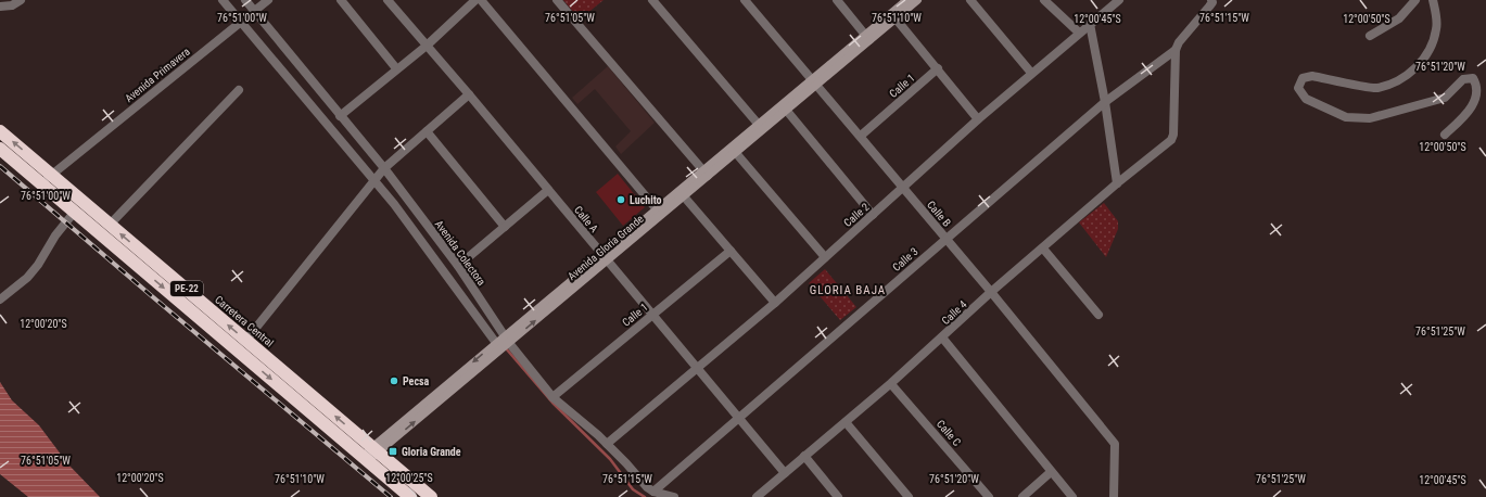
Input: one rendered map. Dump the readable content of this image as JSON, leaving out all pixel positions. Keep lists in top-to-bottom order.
{
  "streets": {
    "highway": ["PE-22", "Carretera Central"],
    "street": [
      "Avenida Primavera",
      "Calle 1",
      "Calle B",
      "Calle 2",
      "Calle A",
      "Avenida Gloria Grande",
      "Avenida Colectora",
      "Calle 3",
      "Calle 4",
      "Calle C"
    ]
  },
  "crossings": [
    ["Avenida Primavera", "Avenida Colectora"],
    ["Avenida Primavera", "PE-22"],
    ["Avenida Primavera", "Carretera Central"],
    ["Calle 1", "Calle B"],
    ["Calle 1", "Calle A"],
    ["Calle 1", "Avenida Colectora"],
    ["Calle B", "Calle 2"],
    ["Calle B", "Avenida Gloria Grande"],
    ["Calle B", "Calle 3"],
    ["Calle B", "Calle 4"],
    ["Calle 2", "Calle A"],
    ["Calle 2", "Avenida Colectora"],
    ["Calle A", "Avenida Gloria Grande"],
    ["Calle A", "Calle 3"],
    ["Calle A", "Calle 4"],
    ["Avenida Gloria Grande", "Avenida Colectora"],
    ["Avenida Gloria Grande", "PE-22"],
    ["Avenida Gloria Grande", "Carretera Central"],
    ["Avenida Colectora", "Calle 3"],
    ["Calle 3", "Calle 4"],
    ["Calle 4", "Calle C"]
  ],
  "districts": ["GLORIA BAJA"],
  "places": {
    "other": ["Luchito", "Pecsa"],
    "transit": ["Gloria Grande"]
  },
  "coordinates": [
    "76°51'00\"W",
    "76°51'05\"W",
    "76°51'10\"W",
    "76°51'15\"W",
    "12°00'45\"S",
    "12°00'50\"S",
    "76°51'20\"W",
    "12°00'20\"S",
    "76°51'25\"W",
    "12°00'25\"S"
  ]
}
